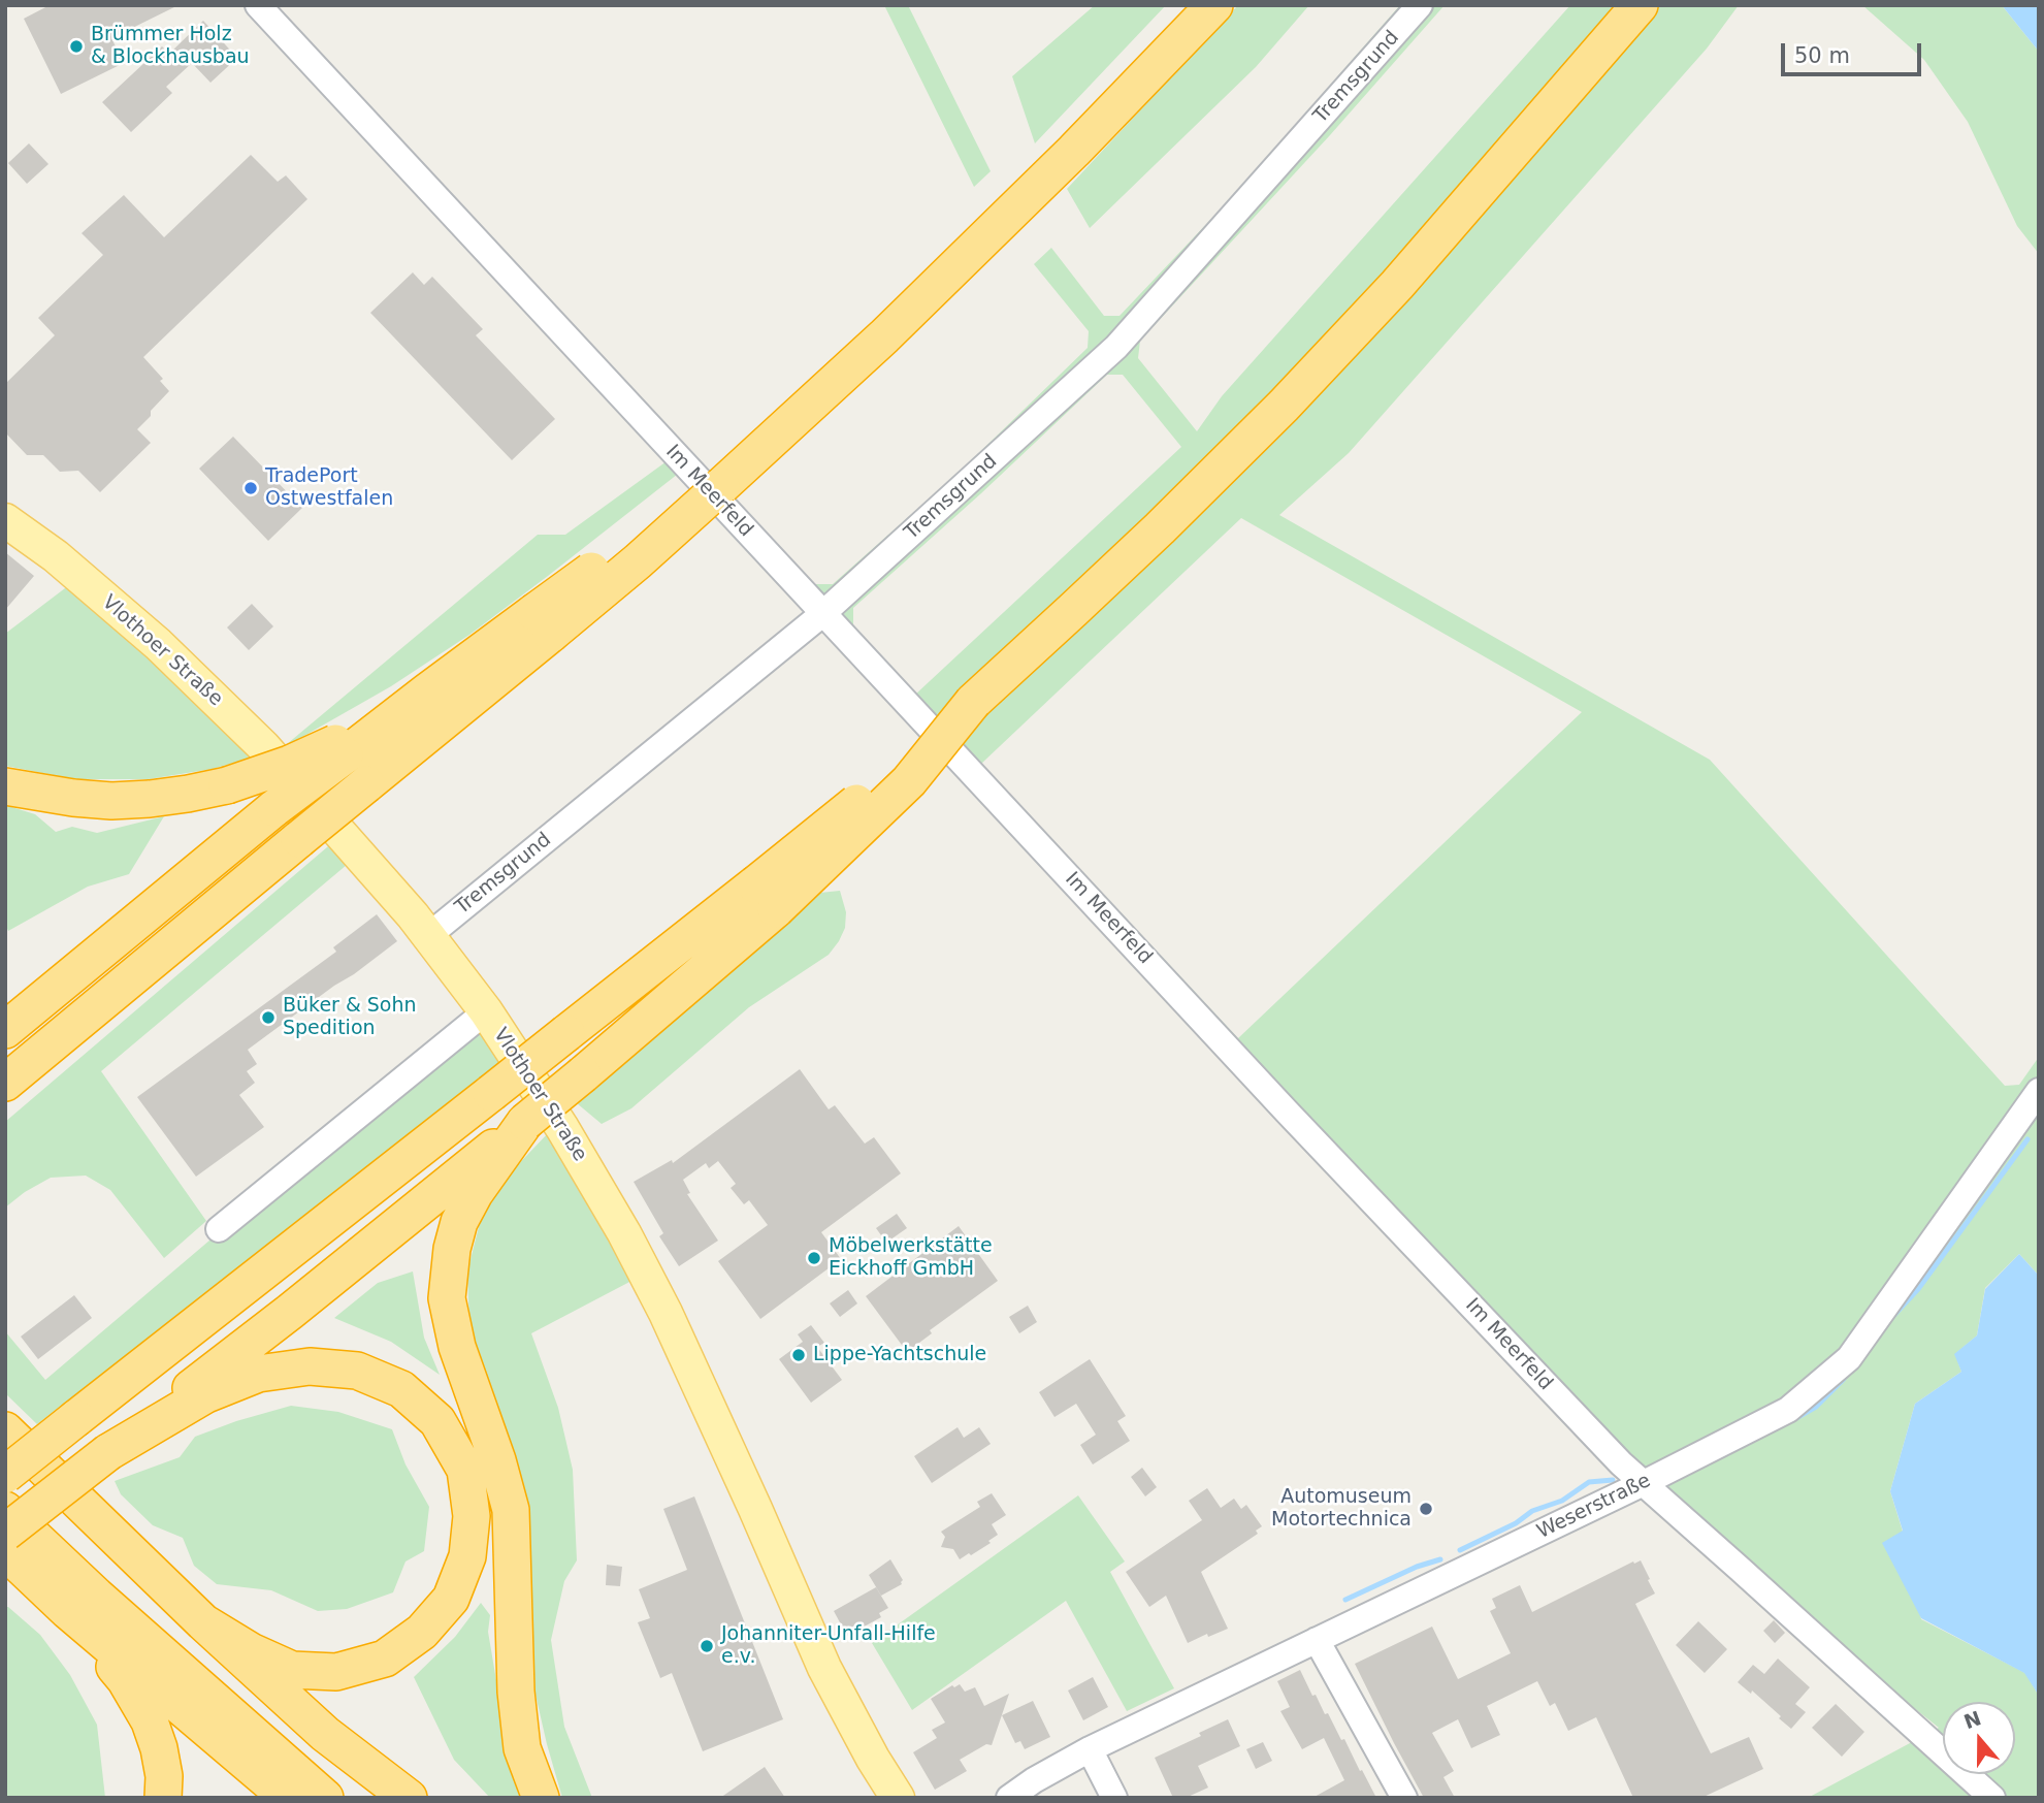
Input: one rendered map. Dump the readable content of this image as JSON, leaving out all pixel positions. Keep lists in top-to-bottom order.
{
  "streets": {
    "main road": ["Vlothoer Straße"],
    "street": ["Tremsgrund", "Im Meerfeld", "Weserstraße"]
  },
  "crossings": [
    ["Tremsgrund", "Im Meerfeld"],
    ["Tremsgrund", "Vlothoer Straße"],
    ["Im Meerfeld", "Weserstraße"]
  ],
  "places": [
    "Brümmer Holz & Blockhausbau",
    "TradePort Ostwestfalen",
    "Büker & Sohn Spedition",
    "Möbelwerkstätte Eickhoff GmbH",
    "Lippe-Yachtschule",
    "Automuseum Motortechnica",
    "Johanniter-Unfall-Hilfe e.v."
  ],
  "scale_bar": "50 m",
  "north": "top"
}
